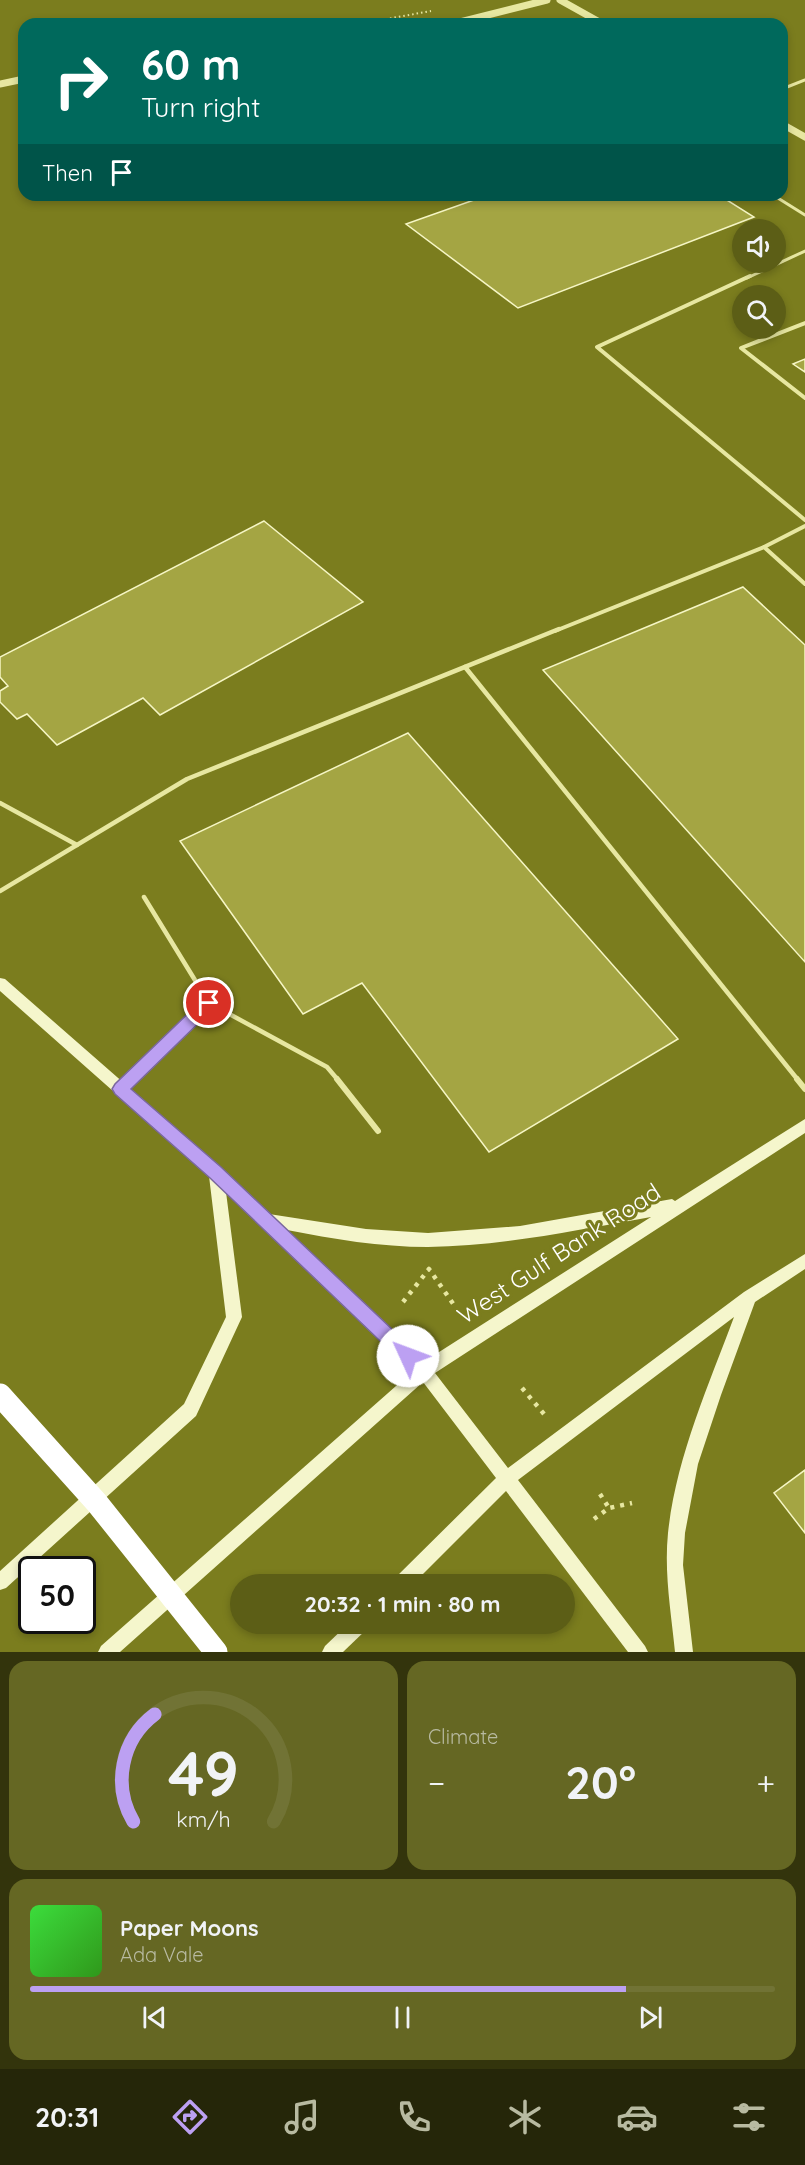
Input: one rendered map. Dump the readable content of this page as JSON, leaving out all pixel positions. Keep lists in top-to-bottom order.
{
  "streets": {
    "main road": ["West Gulf Bank Road"]
  },
  "page": {
    "turn": ["60 m", "Turn right"],
    "then": "Then",
    "limit": "50",
    "trip": "20:32 · 1 min · 80 m",
    "tile": "Climate",
    "heat": ["−", "20°", "+"],
    "song": ["Paper Moons", "Ada Vale"],
    "tabs": "20:31",
    "gauge": ["49", "km/h"]
  }
}
